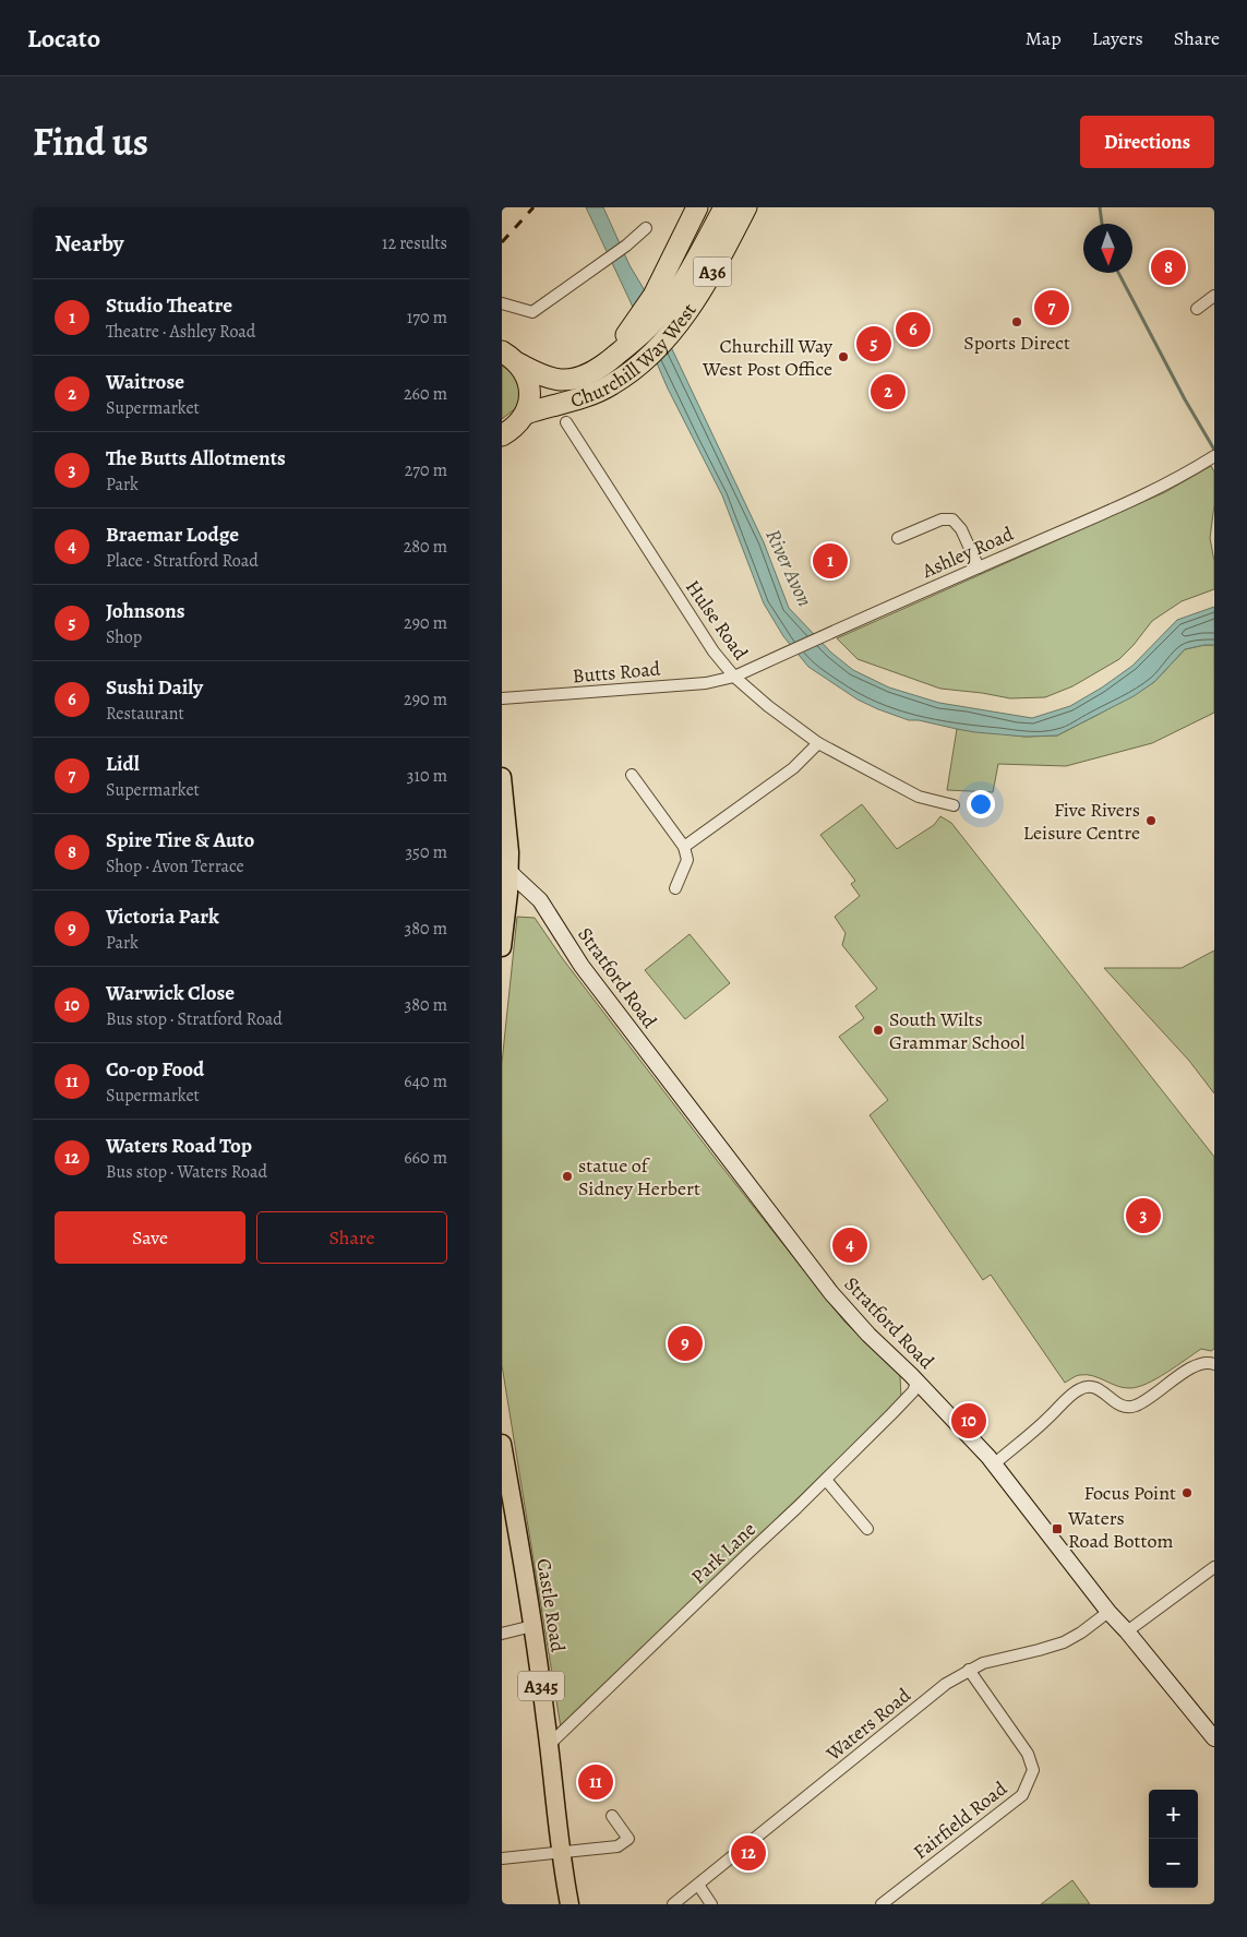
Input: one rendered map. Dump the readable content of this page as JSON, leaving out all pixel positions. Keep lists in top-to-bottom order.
{
  "streets": {
    "highway": ["A36", "Churchill Way West"],
    "main road": ["Castle Road", "A345"],
    "street": [
      "Ashley Road",
      "Hulse Road",
      "Butts Road",
      "Stratford Road",
      "Park Lane",
      "Waters Road",
      "Fairfield Road"
    ]
  },
  "crossings": [
    ["Ashley Road", "Hulse Road"],
    ["Ashley Road", "Butts Road"],
    ["Hulse Road", "Butts Road"],
    ["Stratford Road", "Park Lane"],
    ["Stratford Road", "Waters Road"],
    ["Park Lane", "Castle Road"],
    ["Waters Road", "Fairfield Road"]
  ],
  "water": ["River Avon"],
  "places": {
    "other": [
      "Sports Direct",
      "Churchill Way West Post Office",
      "Five Rivers Leisure Centre",
      "South Wilts Grammar School",
      "statue of Sidney Herbert",
      "Focus Point"
    ],
    "transit": ["Waters Road Bottom"]
  },
  "north": "bottom",
  "page": {
    "header": "Locato",
    "nav": ["Map", "Layers", "Share"],
    "title": "Find us",
    "buttons": [
      "Directions",
      ["Save", "Share"]
    ],
    "heading": ["Nearby", "12 results"],
    "pins": [
      "8",
      "7",
      "6",
      "5",
      "2",
      "1",
      "3",
      "4",
      "9",
      "10",
      "11",
      "12"
    ],
    "list": [
      {
        "mark": "1",
        "name": "Studio Theatre",
        "note": "Theatre · Ashley Road",
        "value": "170 m"
      },
      {
        "mark": "2",
        "name": "Waitrose",
        "note": "Supermarket",
        "value": "260 m"
      },
      {
        "mark": "3",
        "name": "The Butts Allotments",
        "note": "Park",
        "value": "270 m"
      },
      {
        "mark": "4",
        "name": "Braemar Lodge",
        "note": "Place · Stratford Road",
        "value": "280 m"
      },
      {
        "mark": "5",
        "name": "Johnsons",
        "note": "Shop",
        "value": "290 m"
      },
      {
        "mark": "6",
        "name": "Sushi Daily",
        "note": "Restaurant",
        "value": "290 m"
      },
      {
        "mark": "7",
        "name": "Lidl",
        "note": "Supermarket",
        "value": "310 m"
      },
      {
        "mark": "8",
        "name": "Spire Tire & Auto",
        "note": "Shop · Avon Terrace",
        "value": "350 m"
      },
      {
        "mark": "9",
        "name": "Victoria Park",
        "note": "Park",
        "value": "380 m"
      },
      {
        "mark": "10",
        "name": "Warwick Close",
        "note": "Bus stop · Stratford Road",
        "value": "380 m"
      },
      {
        "mark": "11",
        "name": "Co-op Food",
        "note": "Supermarket",
        "value": "640 m"
      },
      {
        "mark": "12",
        "name": "Waters Road Top",
        "note": "Bus stop · Waters Road",
        "value": "660 m"
      }
    ],
    "map_buttons": ["+", "−"]
  }
}
